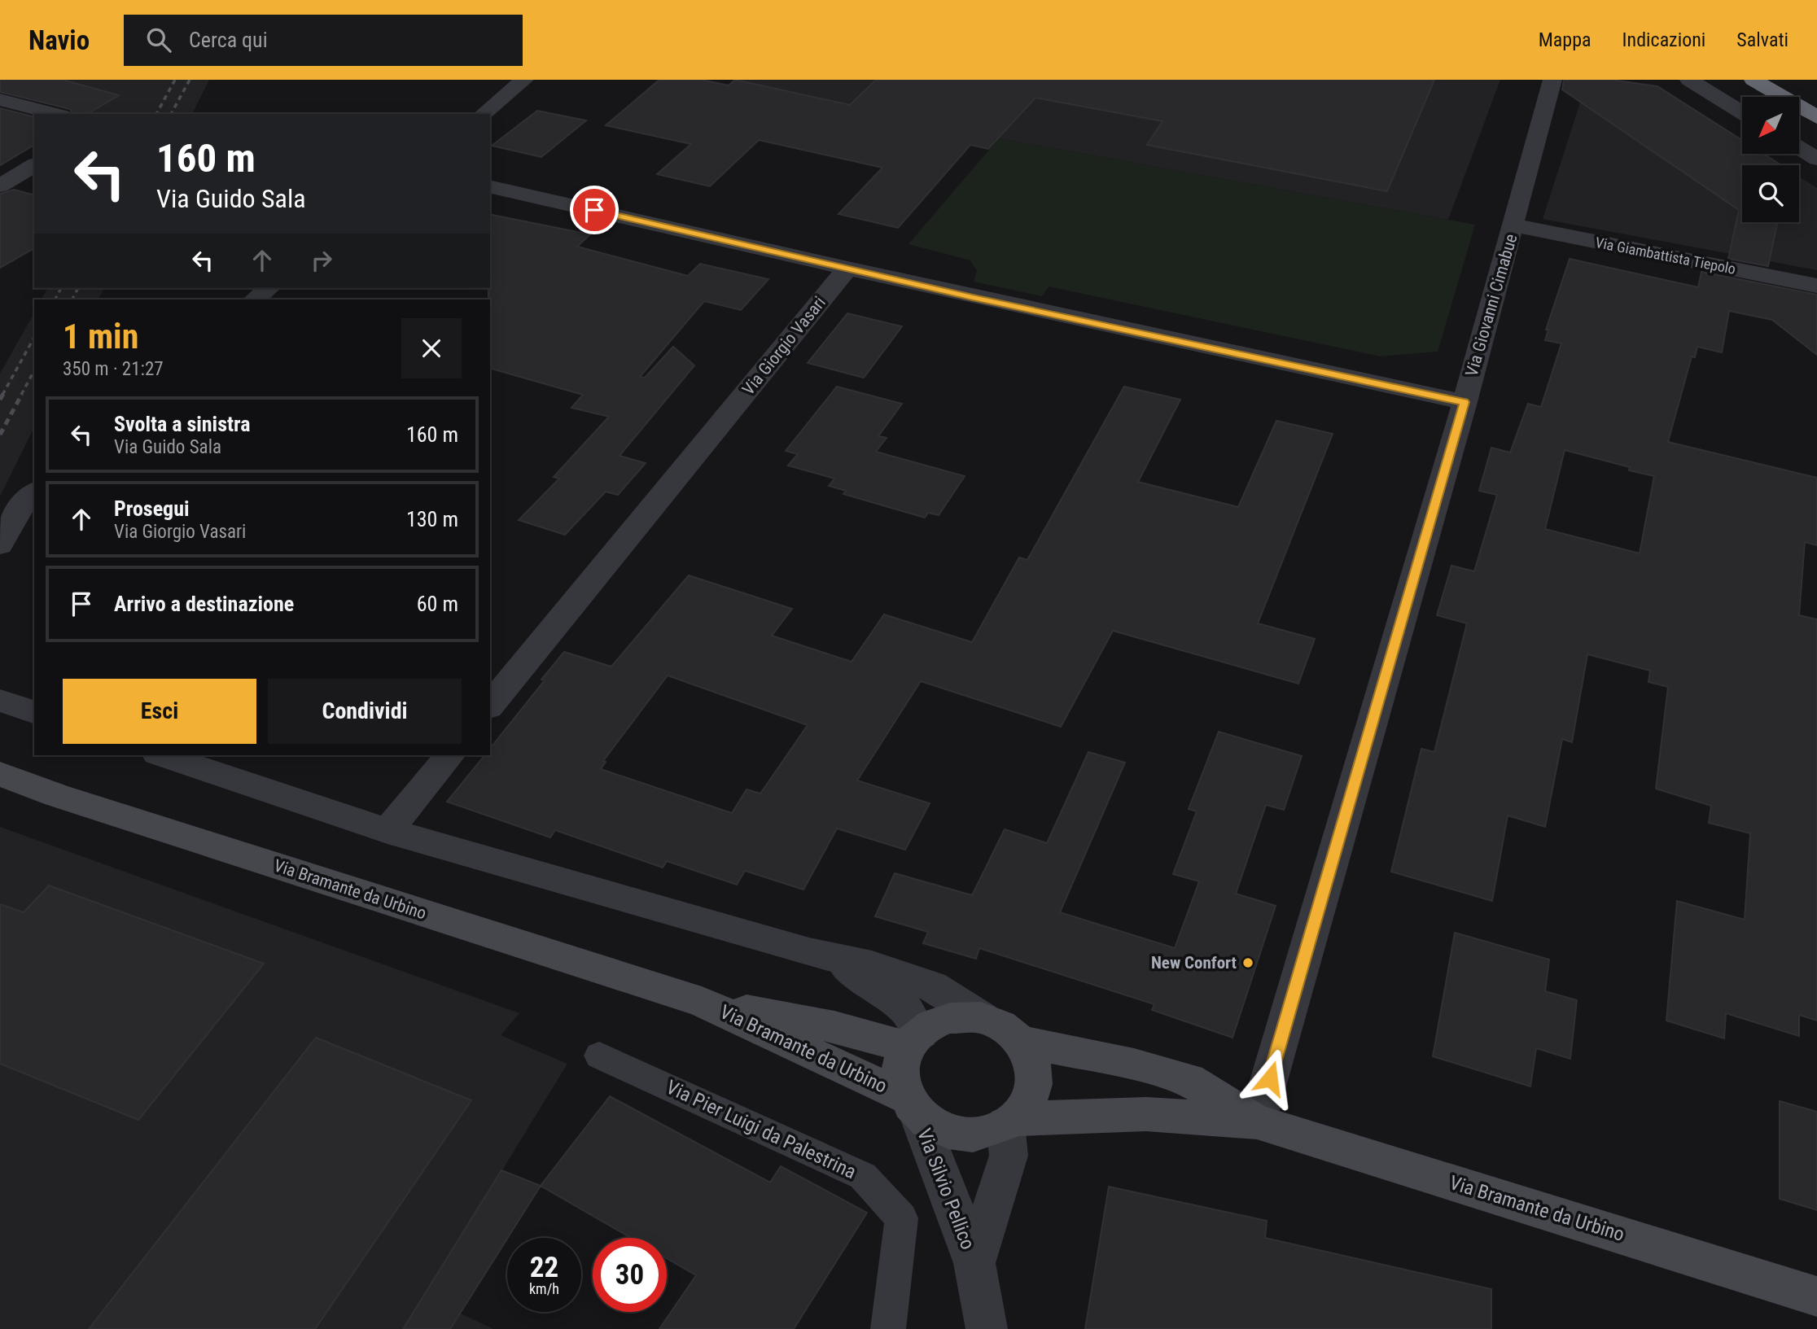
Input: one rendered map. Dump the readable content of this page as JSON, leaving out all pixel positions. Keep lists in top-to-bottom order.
{
  "streets": {
    "street": [
      "Via Giambattista Tiepolo",
      "Via Giovanni Cimabue",
      "Via Giorgio Vasari",
      "Via Bramante da Urbino",
      "Via Silvio Pellico"
    ],
    "lane": ["Via Pier Luigi da Palestrina"]
  },
  "crossings": [
    ["Via Giambattista Tiepolo", "Via Giovanni Cimabue"],
    ["Via Giovanni Cimabue", "Via Bramante da Urbino"],
    ["Via Bramante da Urbino", "Via Silvio Pellico"]
  ],
  "places": ["New Confort"],
  "north": "bottom left",
  "page": {
    "header": "Navio",
    "search": "Cerca qui",
    "nav": ["Mappa", "Indicazioni", "Salvati"],
    "turn": ["160 m", "Via Guido Sala"],
    "heading": ["1 min", "350 m · 21:27"],
    "list": [
      {
        "name": "Svolta a sinistra",
        "note": "Via Guido Sala",
        "value": "160 m"
      },
      {
        "name": "Prosegui",
        "note": "Via Giorgio Vasari",
        "value": "130 m"
      },
      {
        "name": "Arrivo a destinazione",
        "value": "60 m"
      }
    ],
    "buttons": ["Esci", "Condividi"],
    "speed": "22 km/h",
    "limit": "30"
  }
}
